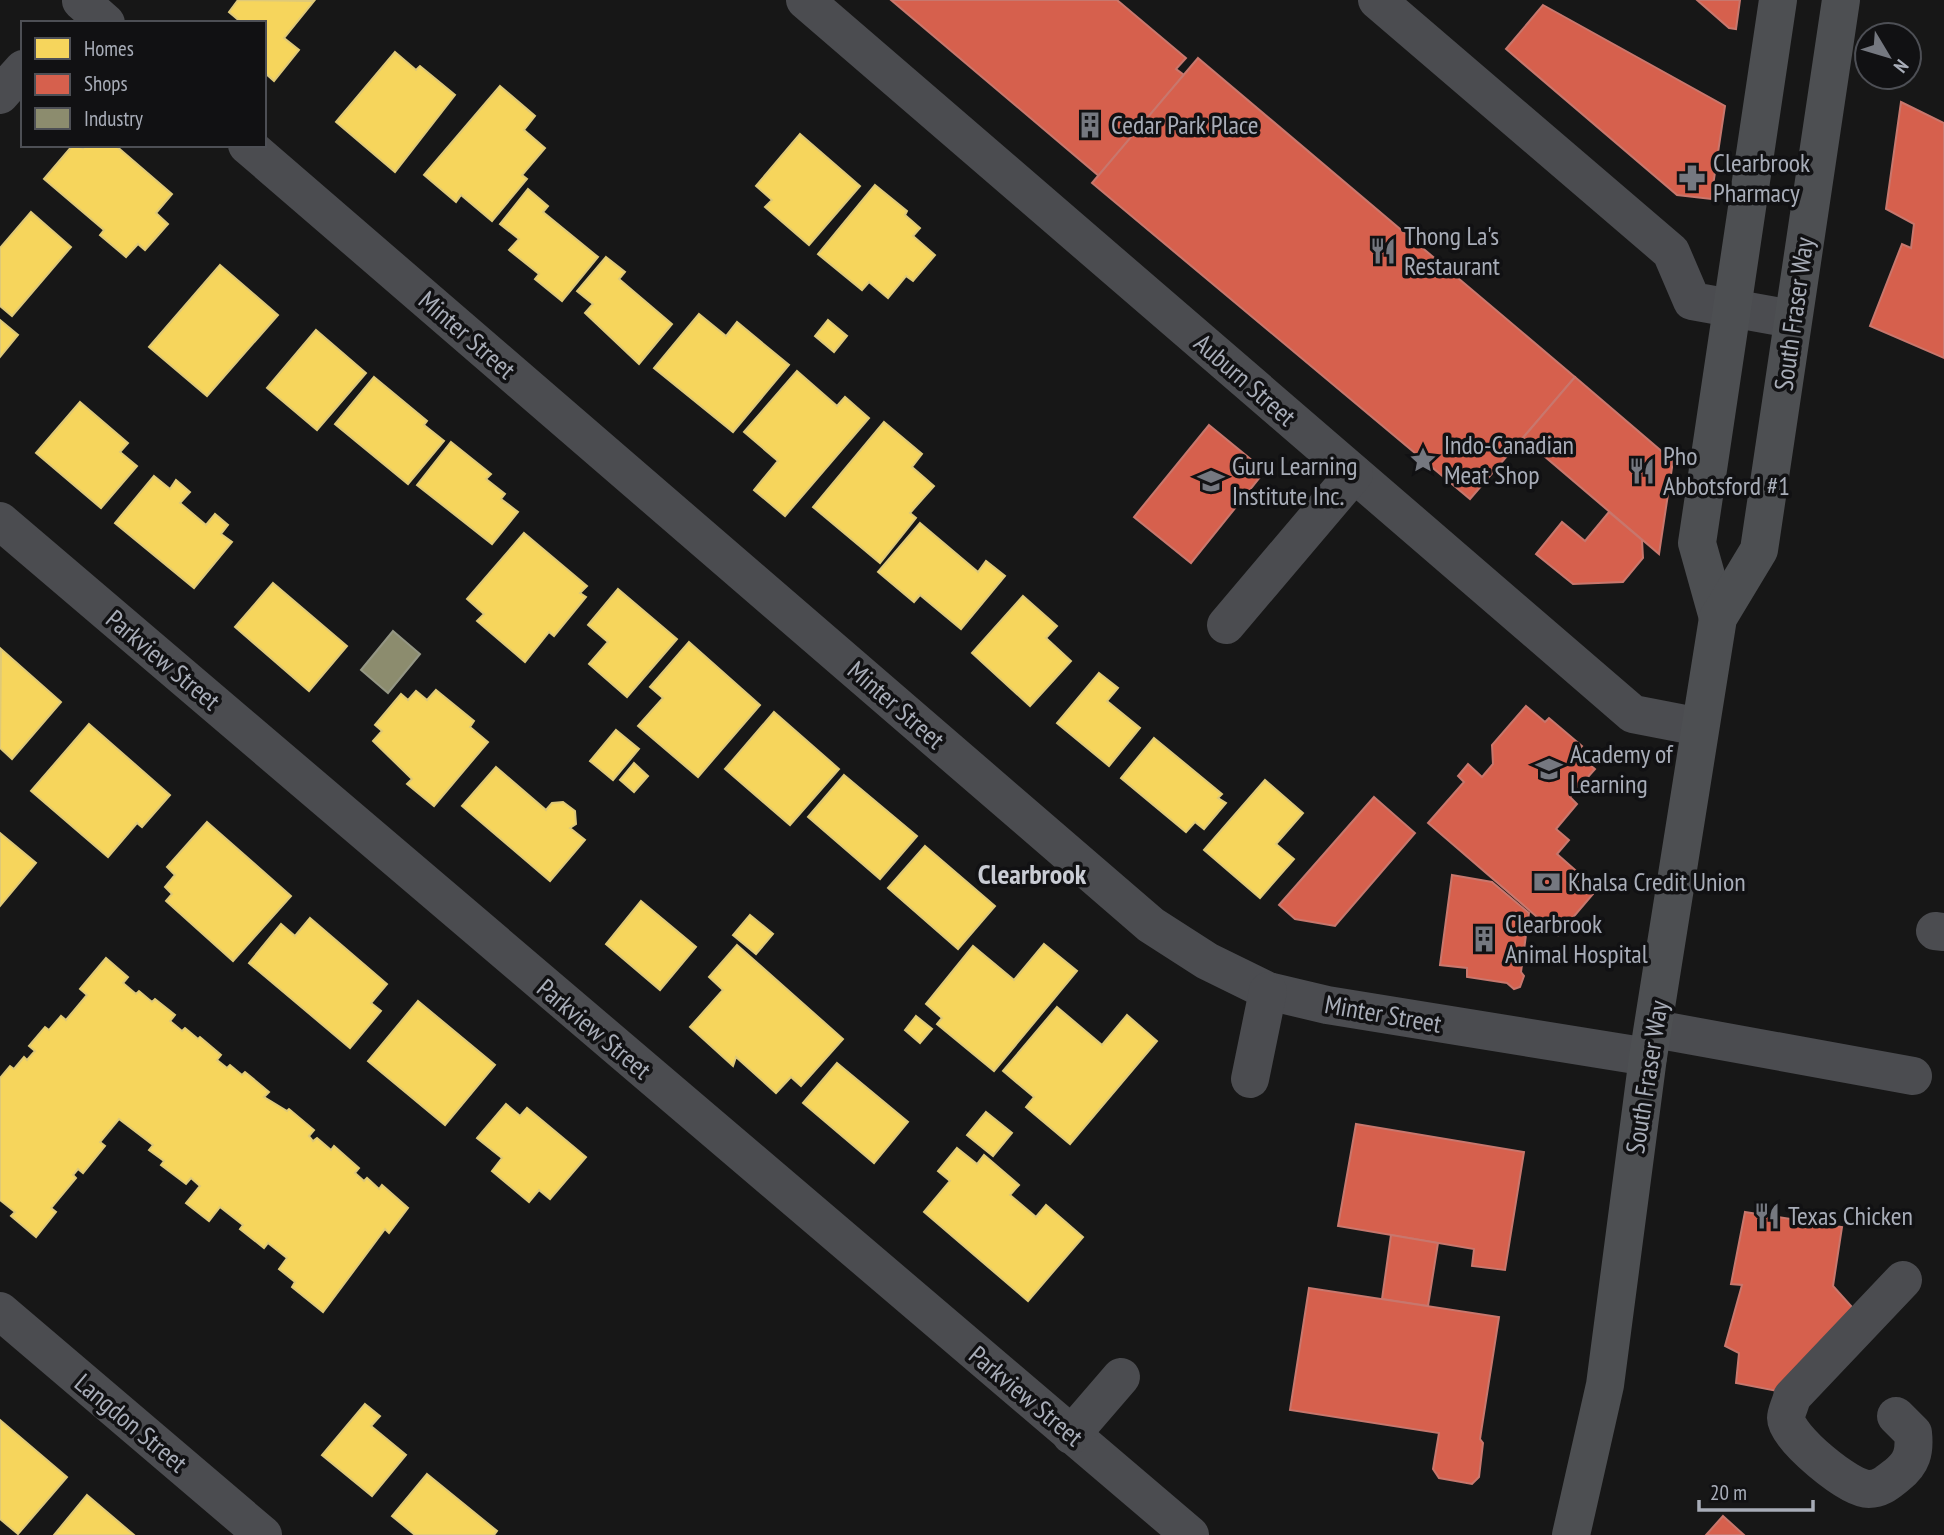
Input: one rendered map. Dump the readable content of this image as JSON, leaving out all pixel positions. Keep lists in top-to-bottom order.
{
  "streets": {
    "main road": ["South Fraser Way"],
    "street": [
      "Minter Street",
      "Auburn Street",
      "Parkview Street",
      "Langdon Street"
    ]
  },
  "crossings": [
    ["South Fraser Way", "Minter Street"],
    ["South Fraser Way", "Auburn Street"]
  ],
  "districts": ["Clearbrook"],
  "places": {
    "building": ["Cedar Park Place", "Clearbrook Animal Hospital"],
    "pharmacy": ["Clearbrook Pharmacy"],
    "restaurant": ["Thong La's Restaurant", "Pho Abbotsford #1", "Texas Chicken"],
    "place": ["Indo-Canadian Meat Shop"],
    "school or university": ["Guru Learning Institute Inc.", "Academy of Learning"],
    "bank": ["Khalsa Credit Union"]
  },
  "legend": ["Homes", "Shops", "Industry"],
  "scale_bar": "20 m",
  "north": "bottom right"
}
